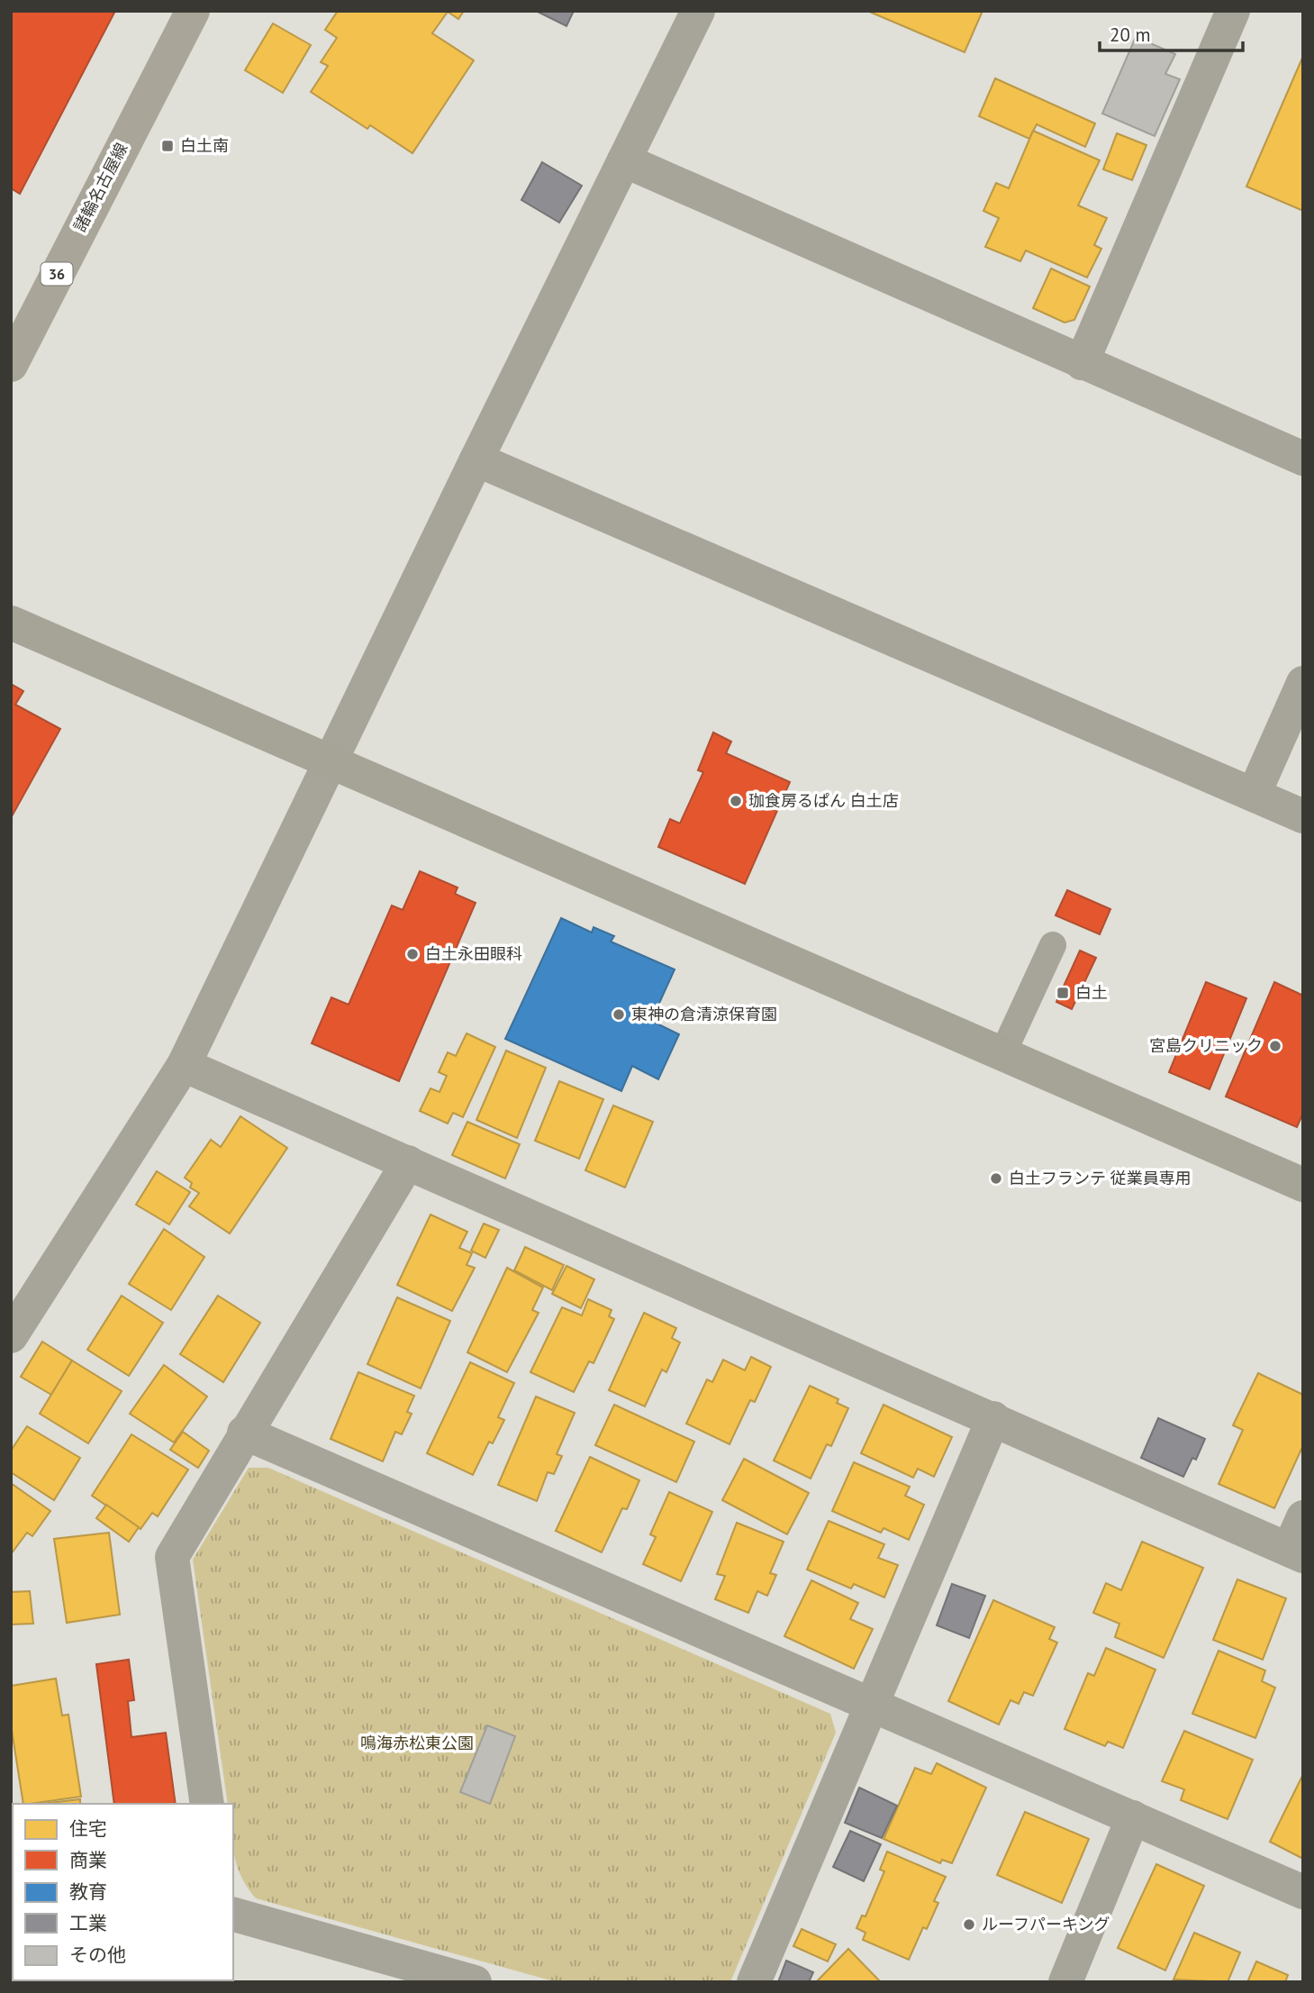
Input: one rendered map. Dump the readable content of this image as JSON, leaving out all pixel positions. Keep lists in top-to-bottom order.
{
  "streets": {
    "main road": ["諸輪名古屋線", "36"]
  },
  "parks": ["鳴海赤松東公園"],
  "places": {
    "transit": ["白土南", "白土"],
    "other": [
      "珈食房るぱん 白土店",
      "白土永田眼科",
      "東神の倉清涼保育園",
      "宮島クリニック",
      "白土フランテ 従業員専用",
      "ルーフパーキング"
    ]
  },
  "legend": [
    "住宅",
    "商業",
    "教育",
    "工業",
    "その他"
  ],
  "scale_bar": "20 m"
}
